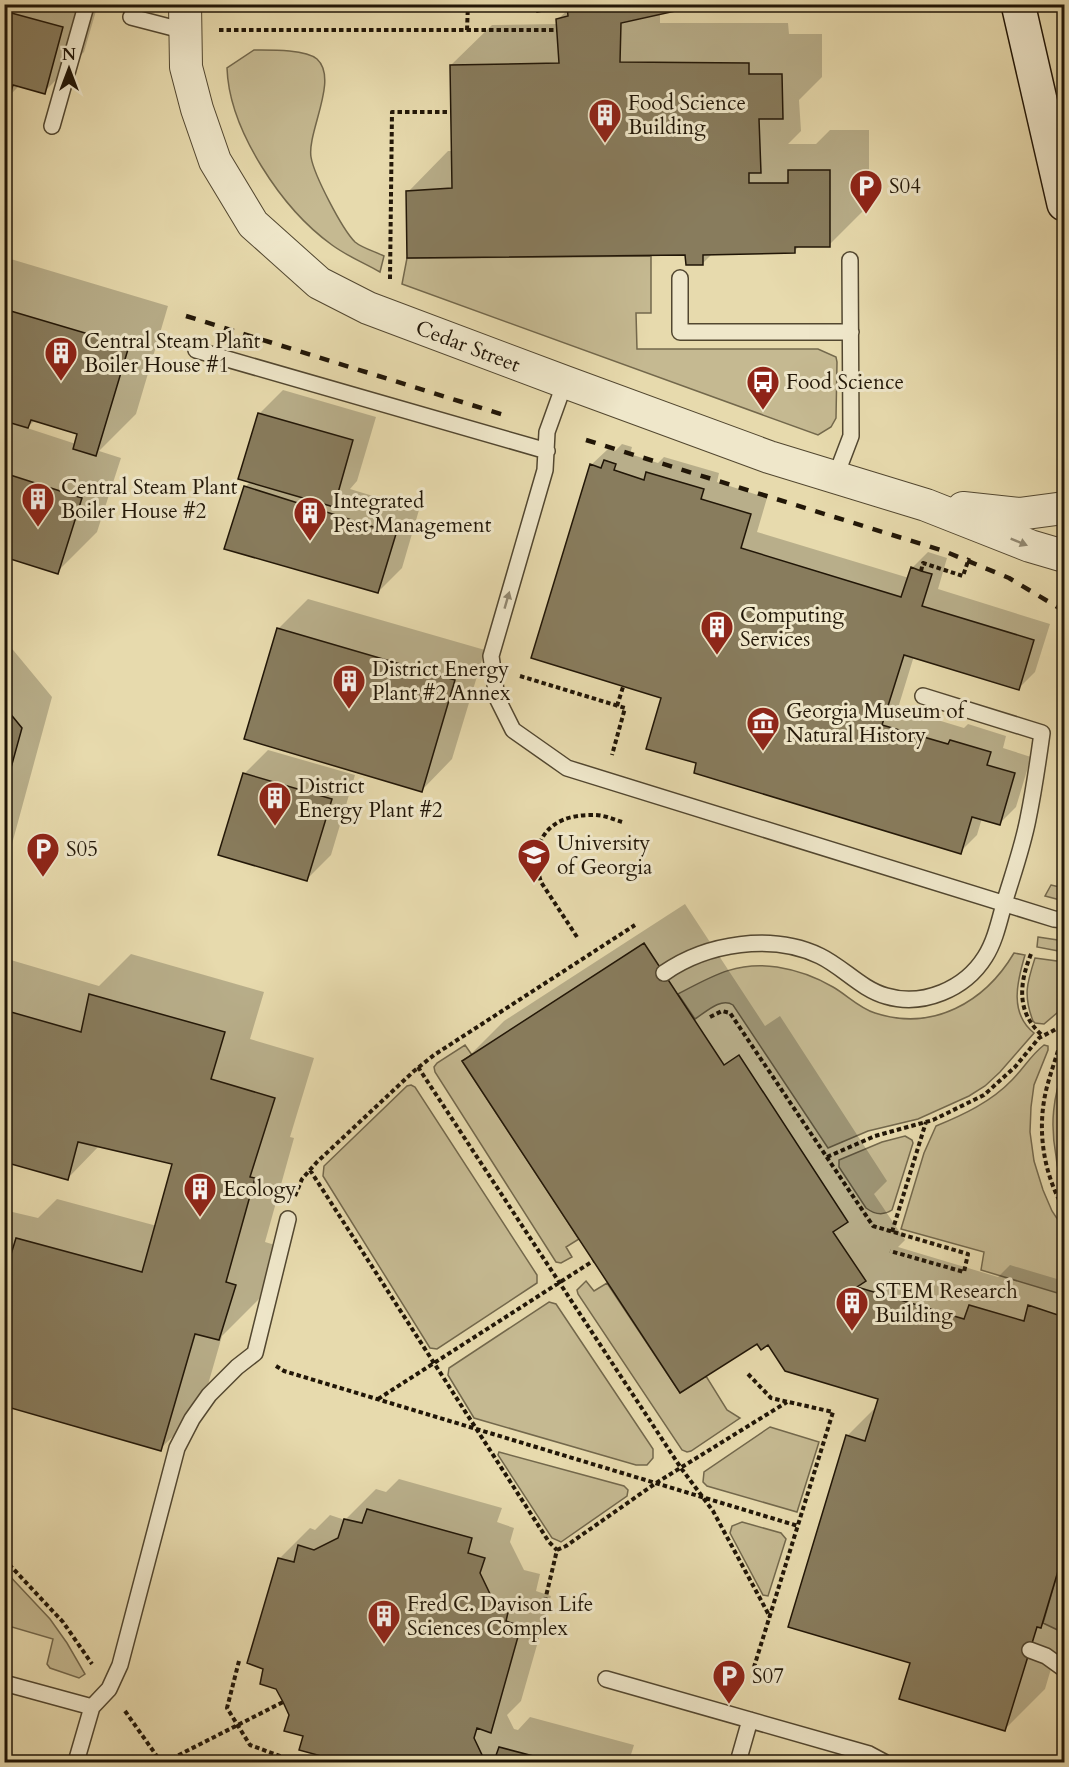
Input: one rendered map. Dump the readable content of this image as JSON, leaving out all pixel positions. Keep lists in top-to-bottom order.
{
  "streets": {
    "street": ["Cedar Street"]
  },
  "places": {
    "building": [
      "Food Science Building",
      "Central Steam Plant Boiler House #1",
      "Central Steam Plant Boiler House #2",
      "Integrated Pest Management",
      "Computing Services",
      "District Energy Plant #2 Annex",
      "District Energy Plant #2",
      "Ecology",
      "STEM Research Building",
      "Fred C. Davison Life Sciences Complex"
    ],
    "parking": ["S04", "S05", "S07"],
    "bus stop": ["Food Science"],
    "museum": ["Georgia Museum of Natural History"],
    "school or university": ["University of Georgia"]
  },
  "north": "top"
}
